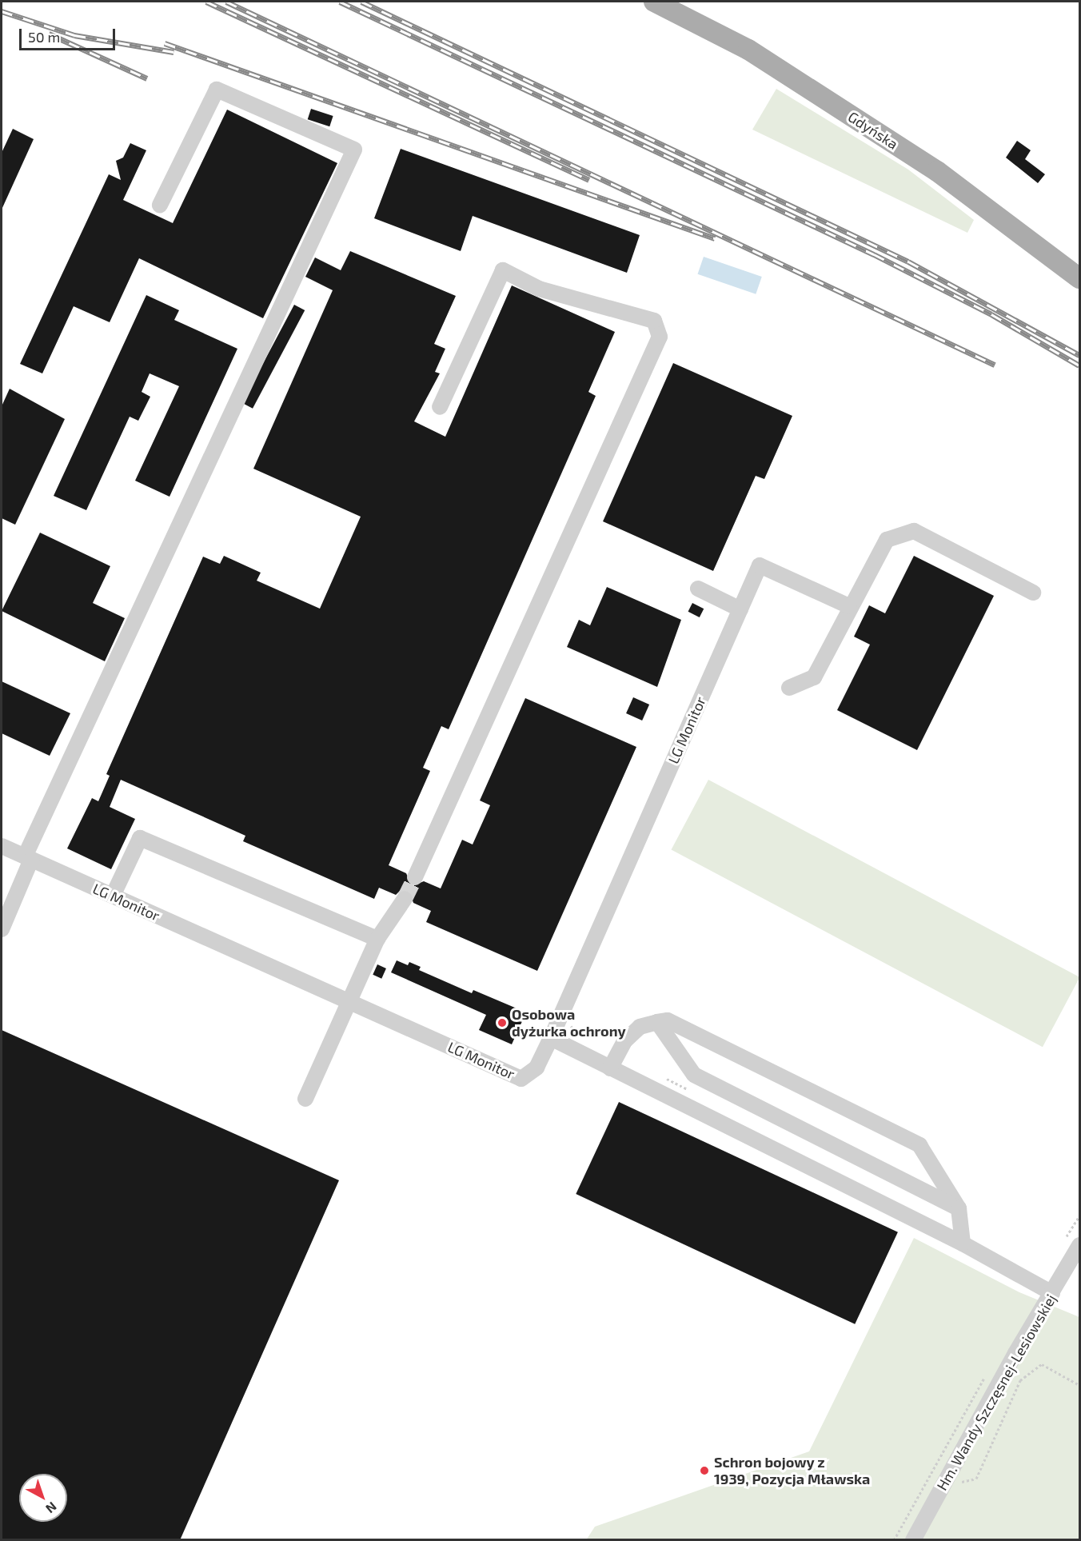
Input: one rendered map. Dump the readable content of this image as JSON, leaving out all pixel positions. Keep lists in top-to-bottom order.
{
  "streets": {
    "main road": ["Gdyńska"],
    "street": ["LG Monitor", "Hm. Wandy Szczęsnej-Lesiowskiej"]
  },
  "places": ["Osobowa dyżurka ochrony", "Schron bojowy z 1939, Pozycja Mławska"],
  "scale_bar": "50 m",
  "north": "bottom right"
}
